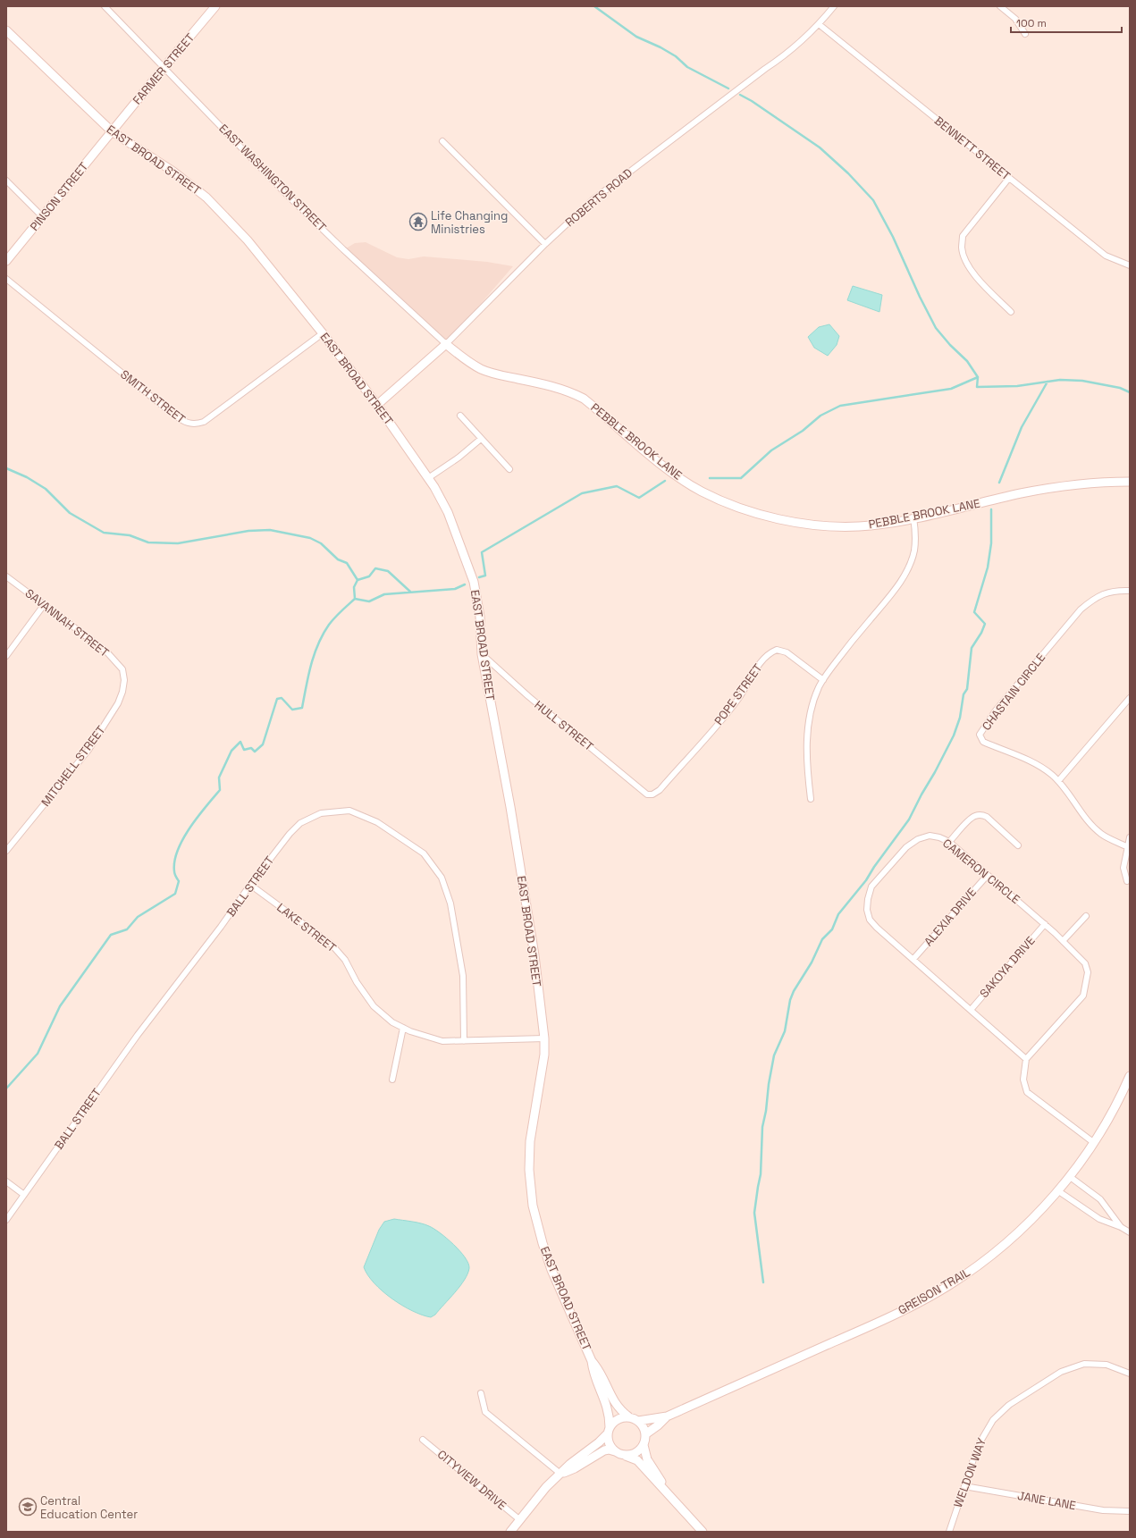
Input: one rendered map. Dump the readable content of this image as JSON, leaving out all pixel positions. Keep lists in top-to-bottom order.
{
  "streets": {
    "street": [
      "FARMER STREET",
      "BENNETT STREET",
      "EAST BROAD STREET",
      "EAST WASHINGTON STREET",
      "PINSON STREET",
      "ROBERTS ROAD",
      "SMITH STREET",
      "PEBBLE BROOK LANE",
      "SAVANNAH STREET",
      "CHASTAIN CIRCLE",
      "POPE STREET",
      "HULL STREET",
      "MITCHELL STREET",
      "CAMERON CIRCLE",
      "BALL STREET",
      "ALEXIA DRIVE",
      "LAKE STREET",
      "SAKOYA DRIVE",
      "GREISON TRAIL",
      "WELDON WAY",
      "CITYVIEW DRIVE",
      "JANE LANE"
    ]
  },
  "crossings": [
    ["FARMER STREET", "EAST BROAD STREET"],
    ["FARMER STREET", "EAST WASHINGTON STREET"],
    ["FARMER STREET", "PINSON STREET"],
    ["BENNETT STREET", "ROBERTS ROAD"],
    ["EAST BROAD STREET", "PINSON STREET"],
    ["EAST BROAD STREET", "ROBERTS ROAD"],
    ["EAST BROAD STREET", "SMITH STREET"],
    ["EAST BROAD STREET", "HULL STREET"],
    ["EAST BROAD STREET", "LAKE STREET"],
    ["EAST BROAD STREET", "GREISON TRAIL"],
    ["EAST WASHINGTON STREET", "ROBERTS ROAD"],
    ["EAST WASHINGTON STREET", "PEBBLE BROOK LANE"],
    ["ROBERTS ROAD", "PEBBLE BROOK LANE"],
    ["SAVANNAH STREET", "MITCHELL STREET"],
    ["POPE STREET", "HULL STREET"],
    ["CAMERON CIRCLE", "ALEXIA DRIVE"],
    ["CAMERON CIRCLE", "SAKOYA DRIVE"],
    ["BALL STREET", "LAKE STREET"],
    ["WELDON WAY", "JANE LANE"]
  ],
  "places": {
    "temple": ["Life Changing Ministries"],
    "school or university": ["Central Education Center"]
  },
  "scale_bar": "100 m"
}
